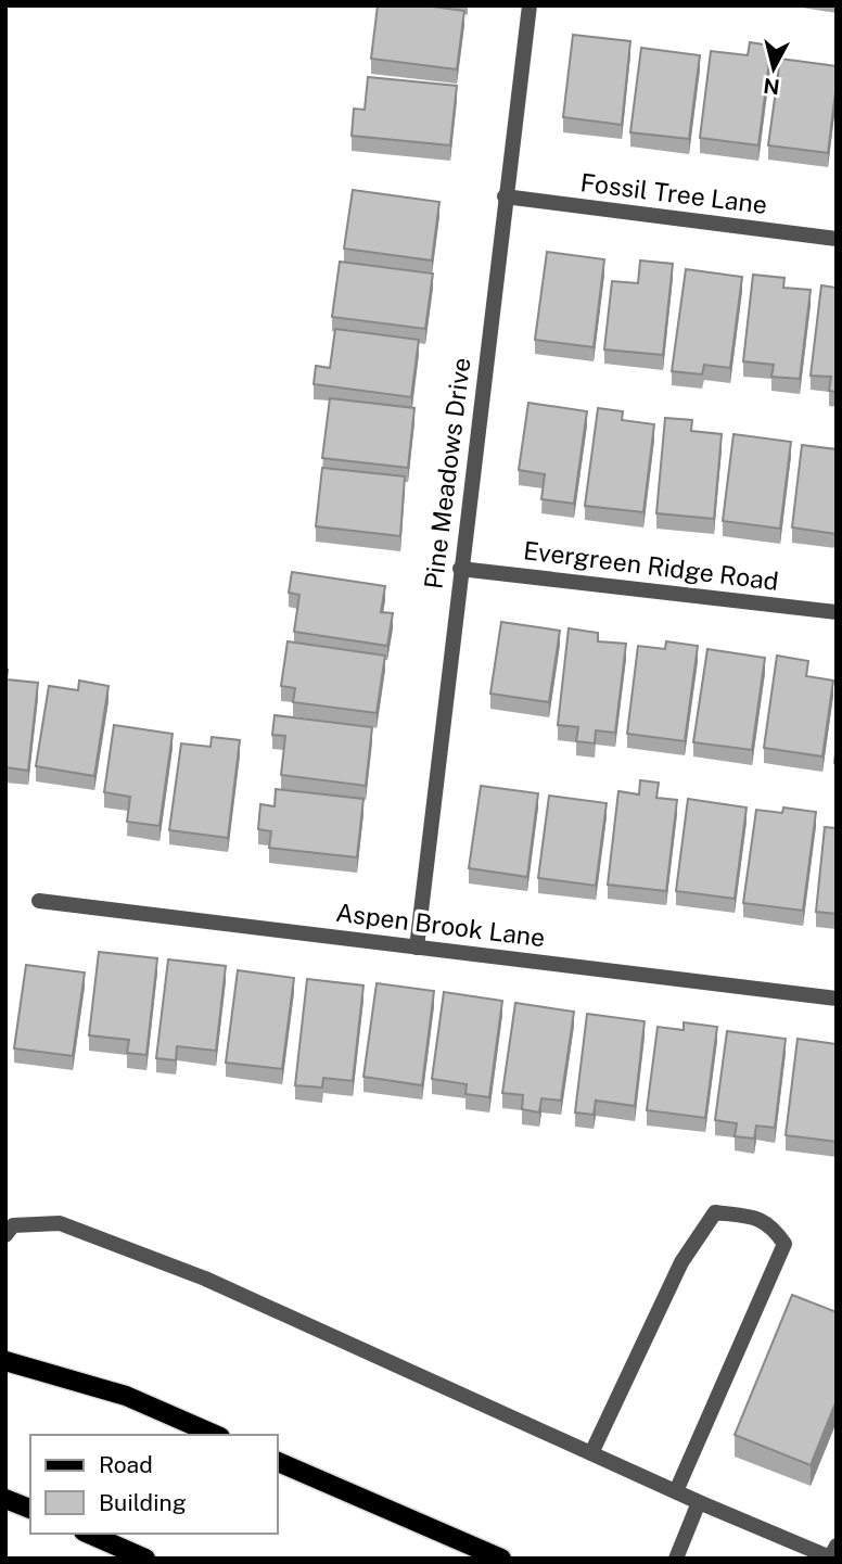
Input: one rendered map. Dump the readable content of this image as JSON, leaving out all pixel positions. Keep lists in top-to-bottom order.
{
  "streets": {
    "street": [
      "Fossil Tree Lane",
      "Pine Meadows Drive",
      "Evergreen Ridge Road",
      "Aspen Brook Lane"
    ]
  },
  "crossings": [
    ["Fossil Tree Lane", "Pine Meadows Drive"],
    ["Pine Meadows Drive", "Evergreen Ridge Road"],
    ["Pine Meadows Drive", "Aspen Brook Lane"]
  ],
  "legend": ["Road", "Building"],
  "north": "bottom"
}
